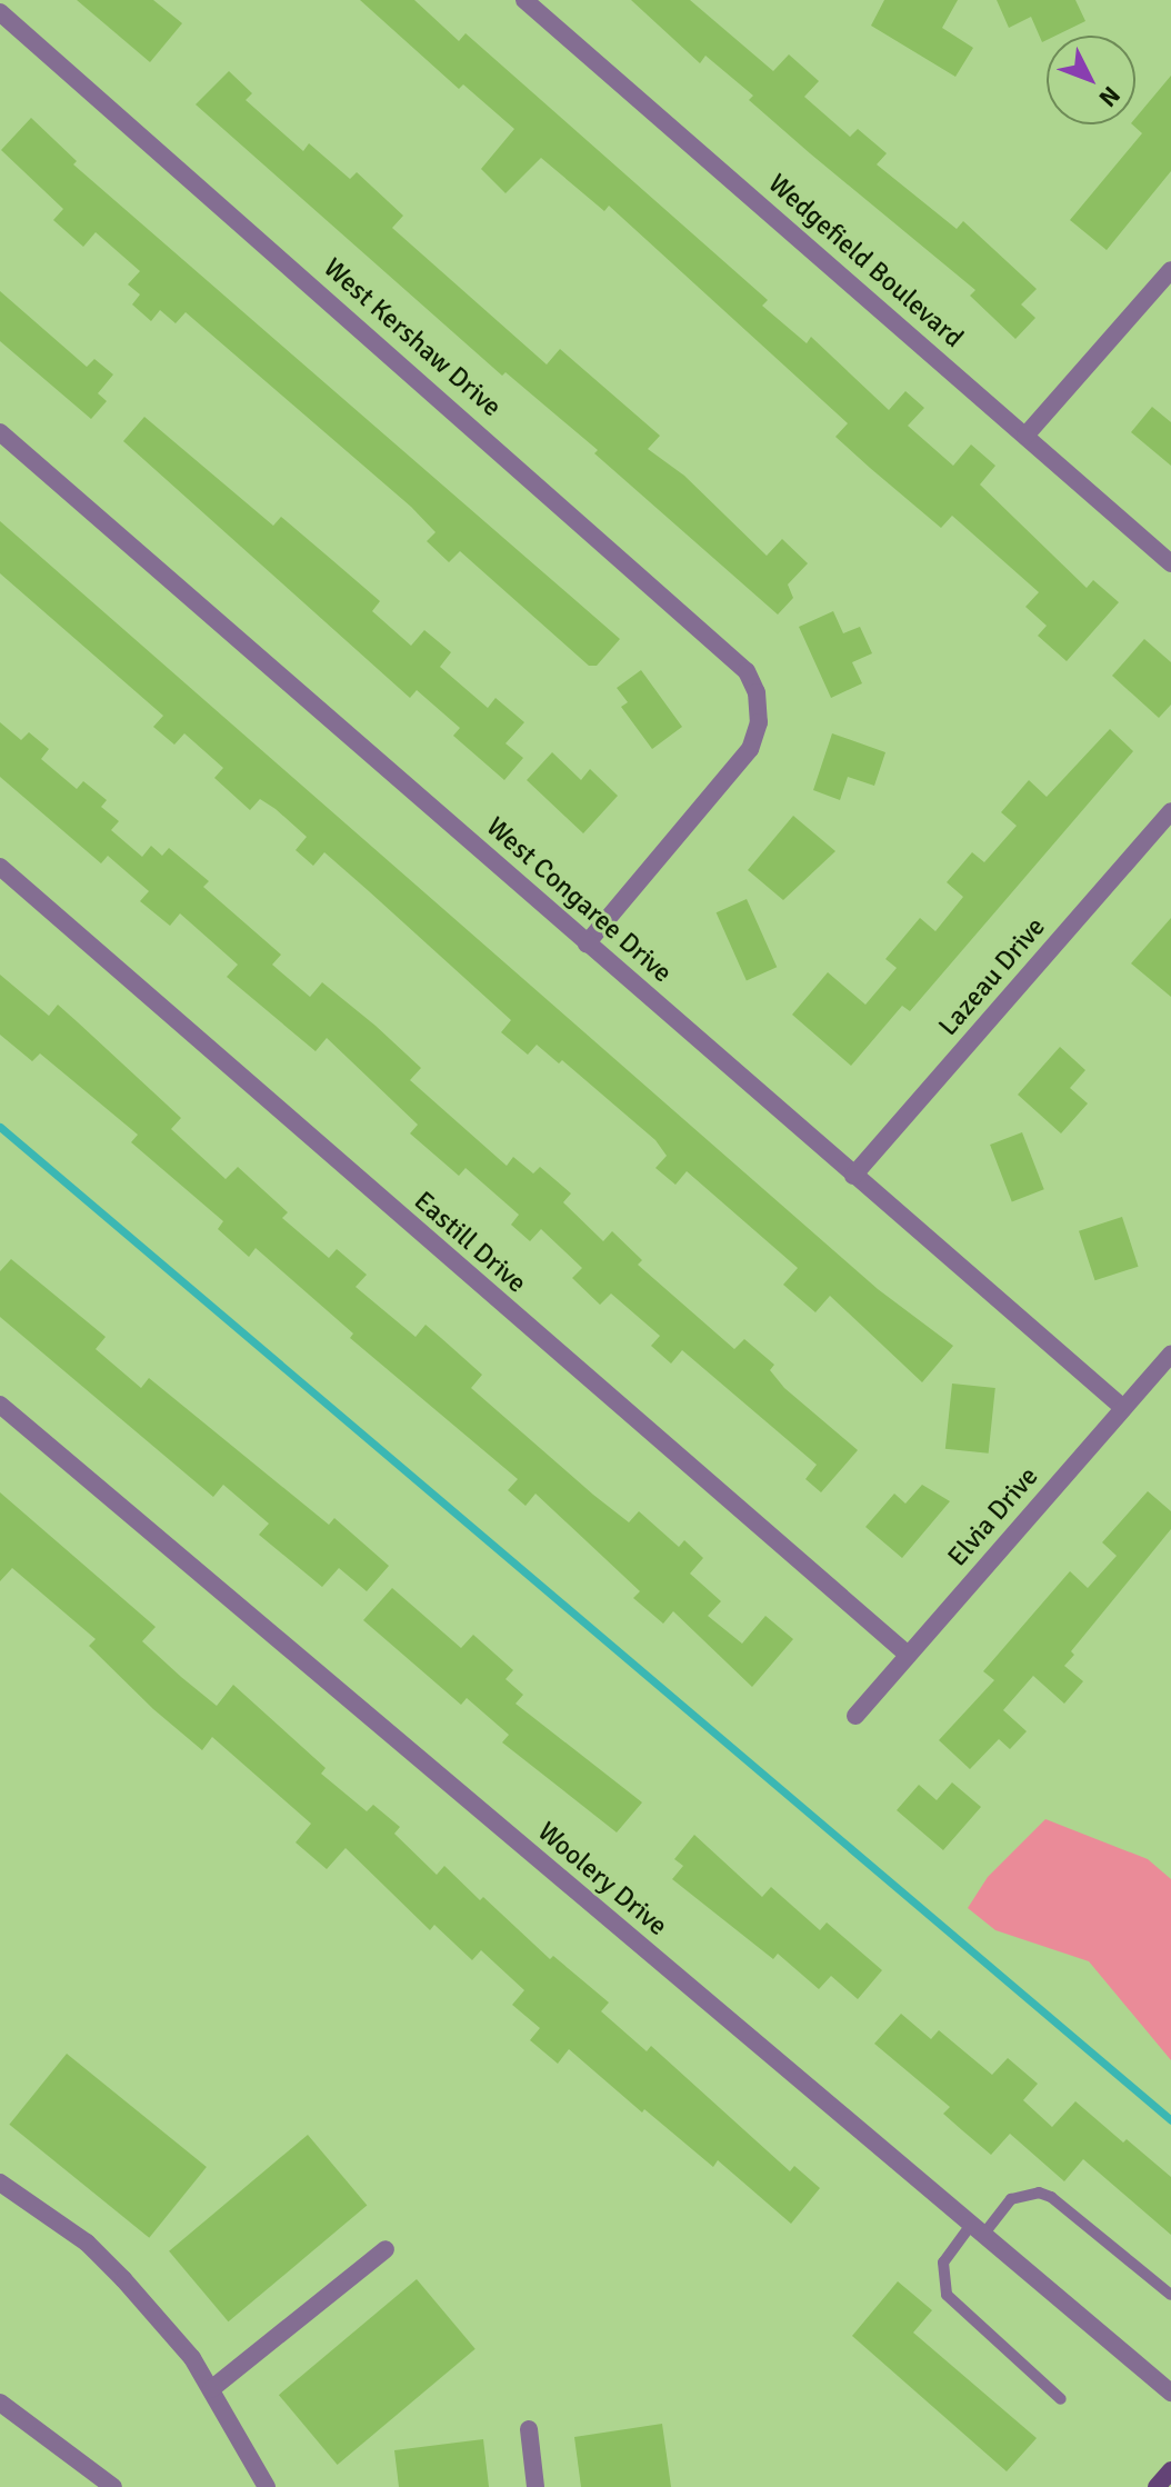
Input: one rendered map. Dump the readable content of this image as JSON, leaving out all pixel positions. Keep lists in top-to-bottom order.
{
  "streets": {
    "street": [
      "Wedgefield Boulevard",
      "West Kershaw Drive",
      "West Congaree Drive",
      "Lazeau Drive",
      "Eastill Drive",
      "Elvia Drive",
      "Woolery Drive"
    ]
  },
  "crossings": [
    ["West Kershaw Drive", "West Congaree Drive"],
    ["West Congaree Drive", "Lazeau Drive"],
    ["West Congaree Drive", "Elvia Drive"],
    ["Eastill Drive", "Elvia Drive"]
  ],
  "north": "bottom right"
}
